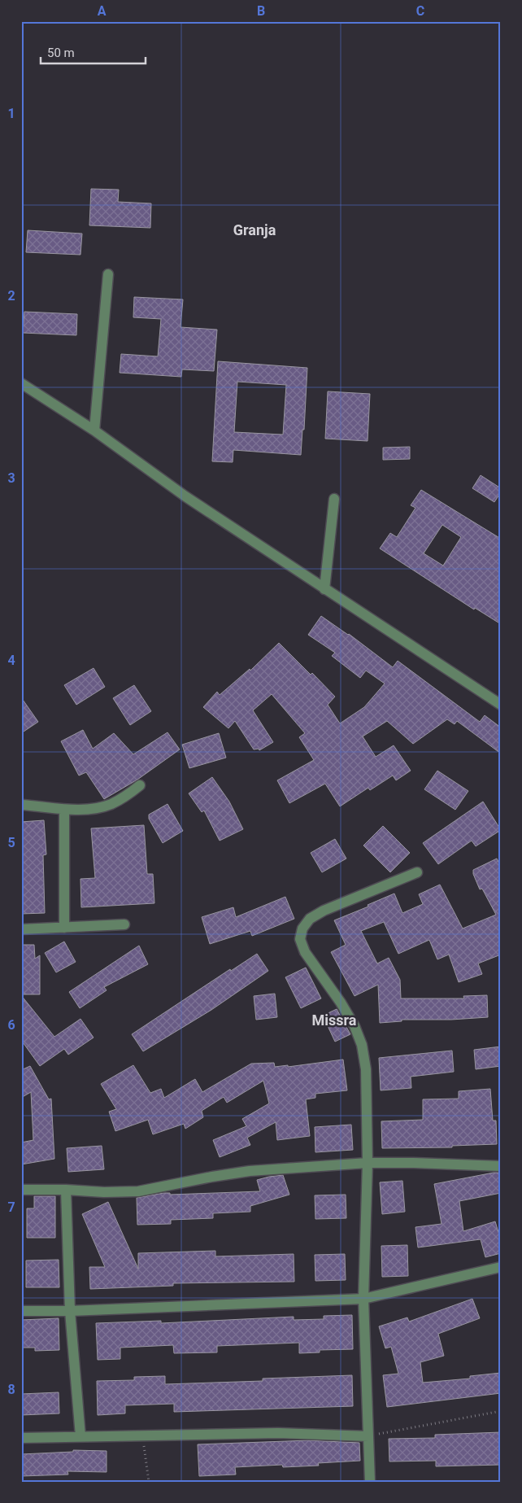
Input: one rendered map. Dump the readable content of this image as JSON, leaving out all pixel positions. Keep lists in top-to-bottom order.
{
  "districts": ["Granja", "Missra"],
  "scale_bar": "50 m",
  "grid": {
    "columns": ["A", "B", "C"],
    "rows": [
      "1",
      "2",
      "3",
      "4",
      "5",
      "6",
      "7",
      "8"
    ]
  }
}
